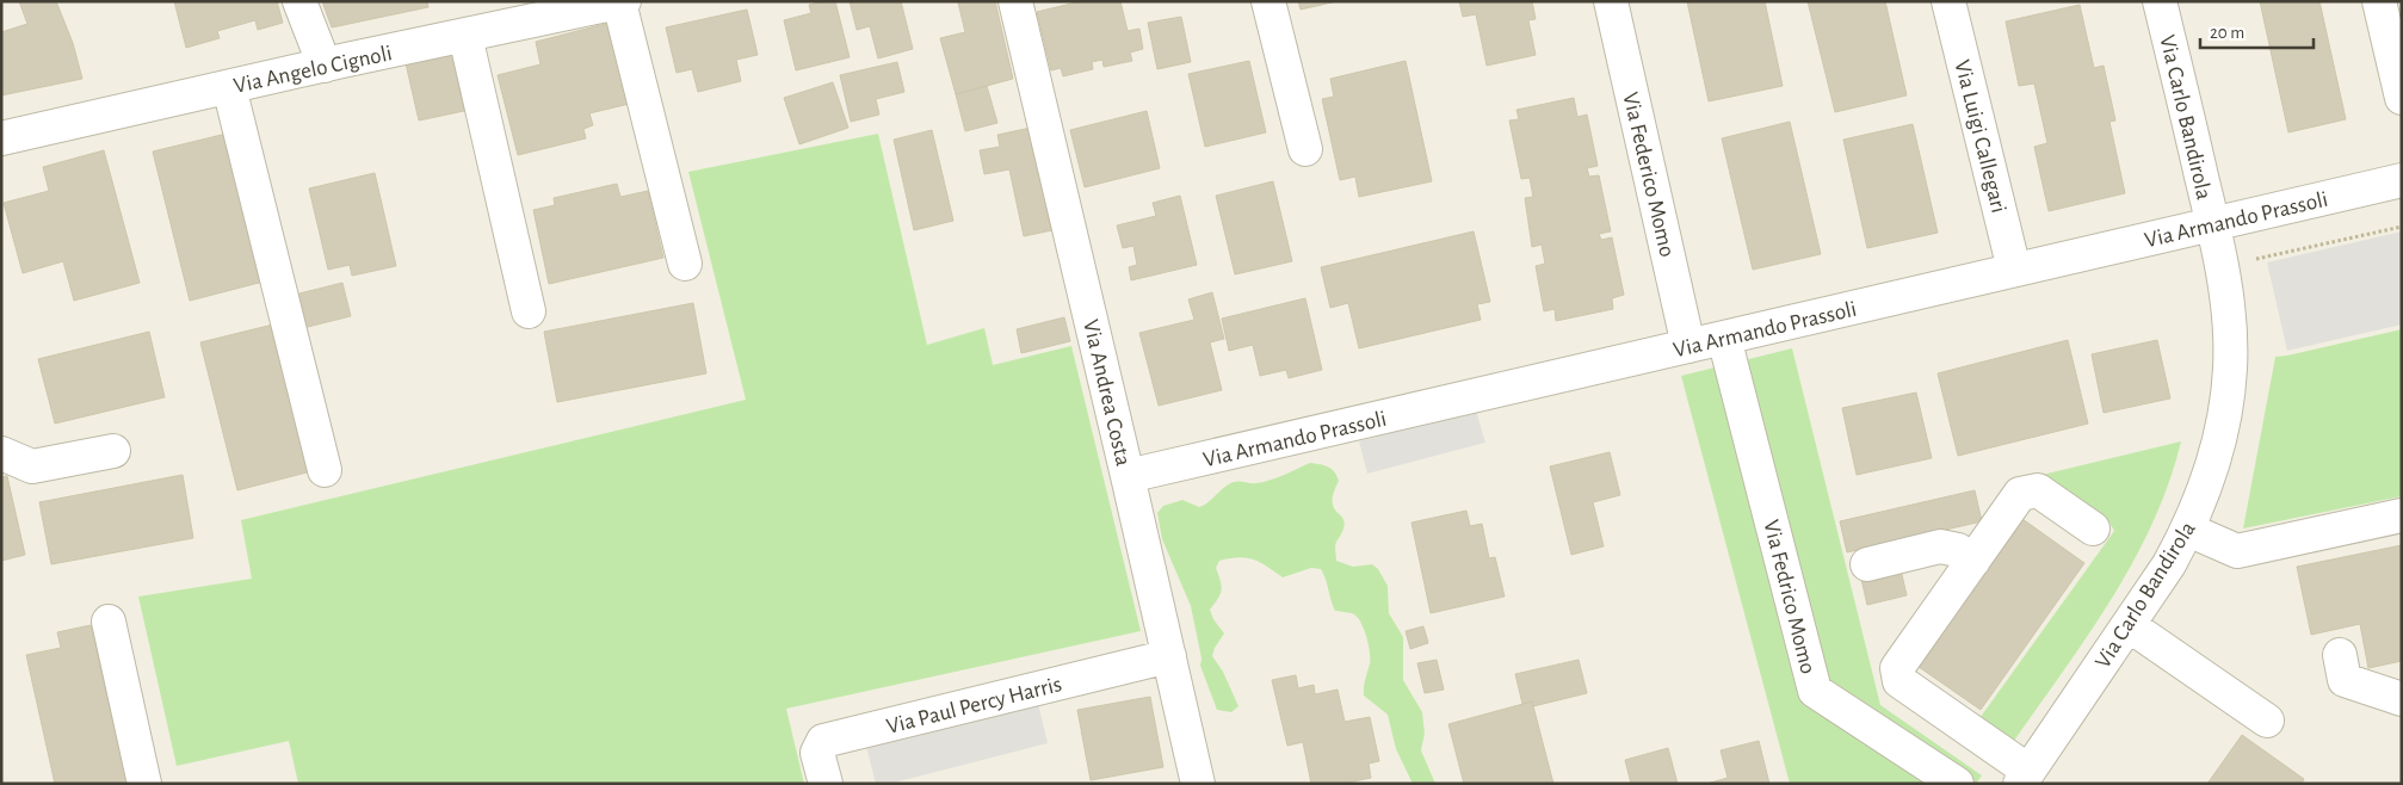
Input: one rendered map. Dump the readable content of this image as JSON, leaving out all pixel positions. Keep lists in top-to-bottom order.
{
  "streets": {
    "street": [
      "Via Angelo Cignoli",
      "Via Carlo Bandirola",
      "Via Luigi Callegari",
      "Via Federico Momo",
      "Via Armando Prassoli",
      "Via Andrea Costa",
      "Via Fedrico Momo",
      "Via Paul Percy Harris"
    ]
  },
  "crossings": [
    ["Via Carlo Bandirola", "Via Armando Prassoli"],
    ["Via Luigi Callegari", "Via Armando Prassoli"],
    ["Via Federico Momo", "Via Armando Prassoli"],
    ["Via Armando Prassoli", "Via Andrea Costa"],
    ["Via Armando Prassoli", "Via Fedrico Momo"],
    ["Via Andrea Costa", "Via Paul Percy Harris"]
  ],
  "scale_bar": "20 m"
}
